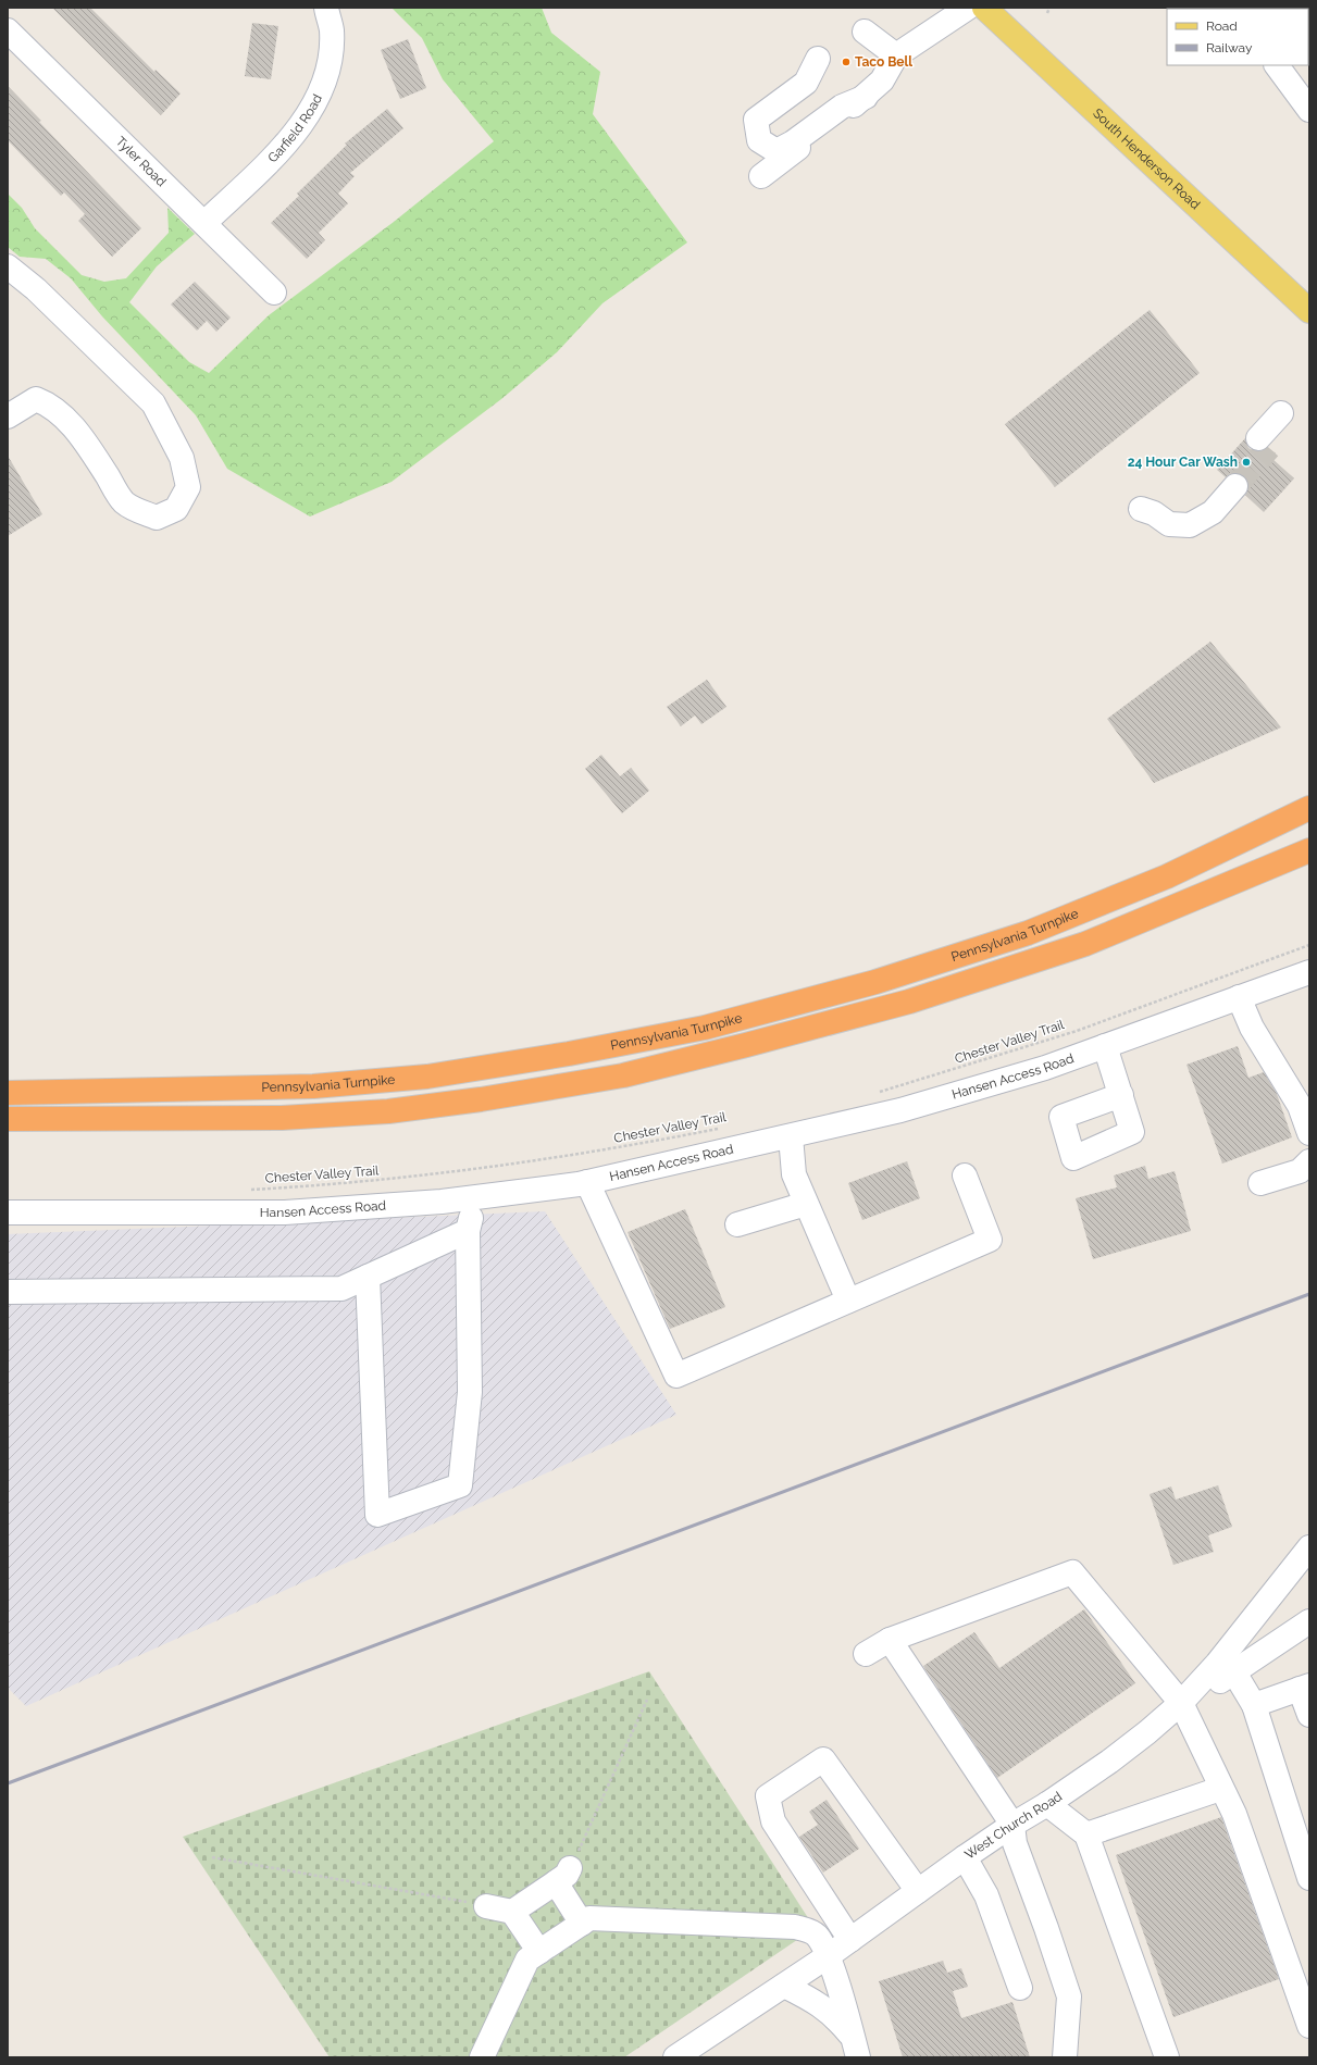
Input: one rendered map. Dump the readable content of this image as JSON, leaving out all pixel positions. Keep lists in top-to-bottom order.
{
  "streets": {
    "highway": ["Pennsylvania Turnpike"],
    "main road": ["South Henderson Road"],
    "street": [
      "Garfield Road",
      "Tyler Road",
      "Hansen Access Road",
      "West Church Road"
    ],
    "path": ["Chester Valley Trail"]
  },
  "crossings": [
    ["Garfield Road", "Tyler Road"]
  ],
  "places": ["Taco Bell", "24 Hour Car Wash"],
  "legend": ["Road", "Railway"]
}
